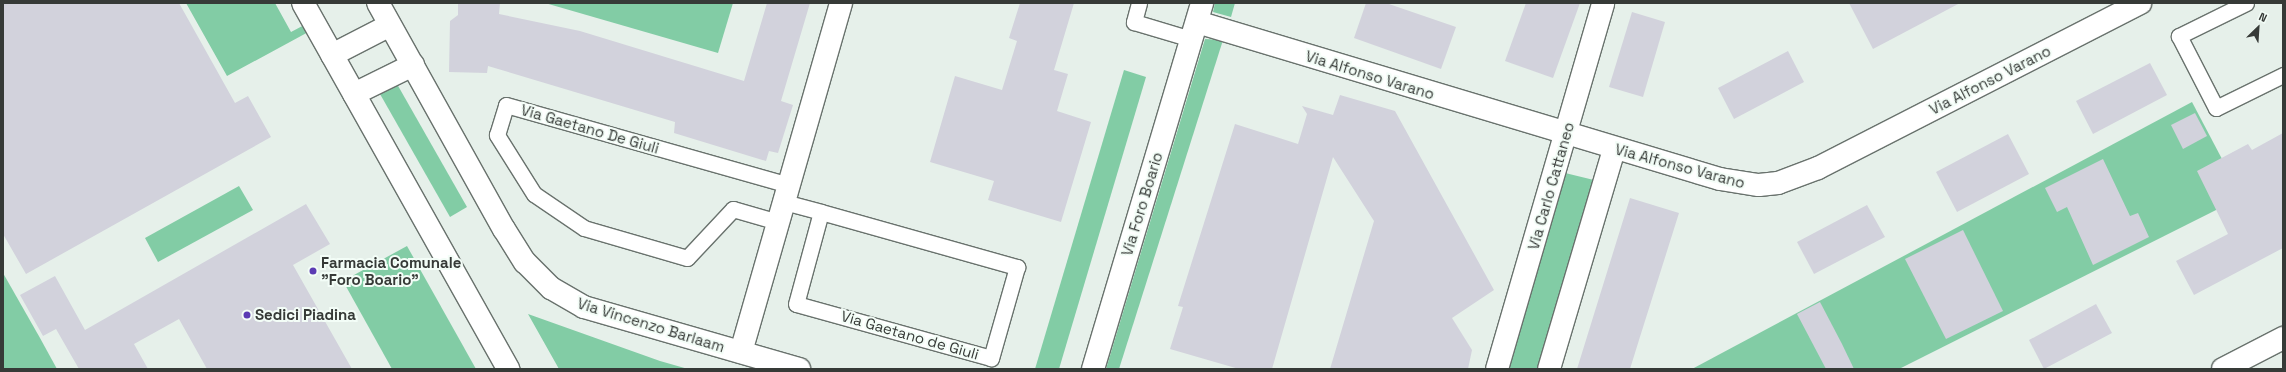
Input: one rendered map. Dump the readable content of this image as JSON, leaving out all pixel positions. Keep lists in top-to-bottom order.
{
  "streets": {
    "street": [
      "Via Alfonso Varano",
      "Via Carlo Cattaneo",
      "Via Foro Boario",
      "Via Vincenzo Barlaam"
    ],
    "lane": ["Via Gaetano De Giuli", "Via Gaetano de Giuli"]
  },
  "crossings": [
    ["Via Alfonso Varano", "Via Carlo Cattaneo"],
    ["Via Alfonso Varano", "Via Foro Boario"],
    ["Via Gaetano De Giuli", "Via Gaetano de Giuli"]
  ],
  "places": ["Farmacia Comunale \"Foro Boario\"", "Sedici Piadina"],
  "north": "top right"
}
